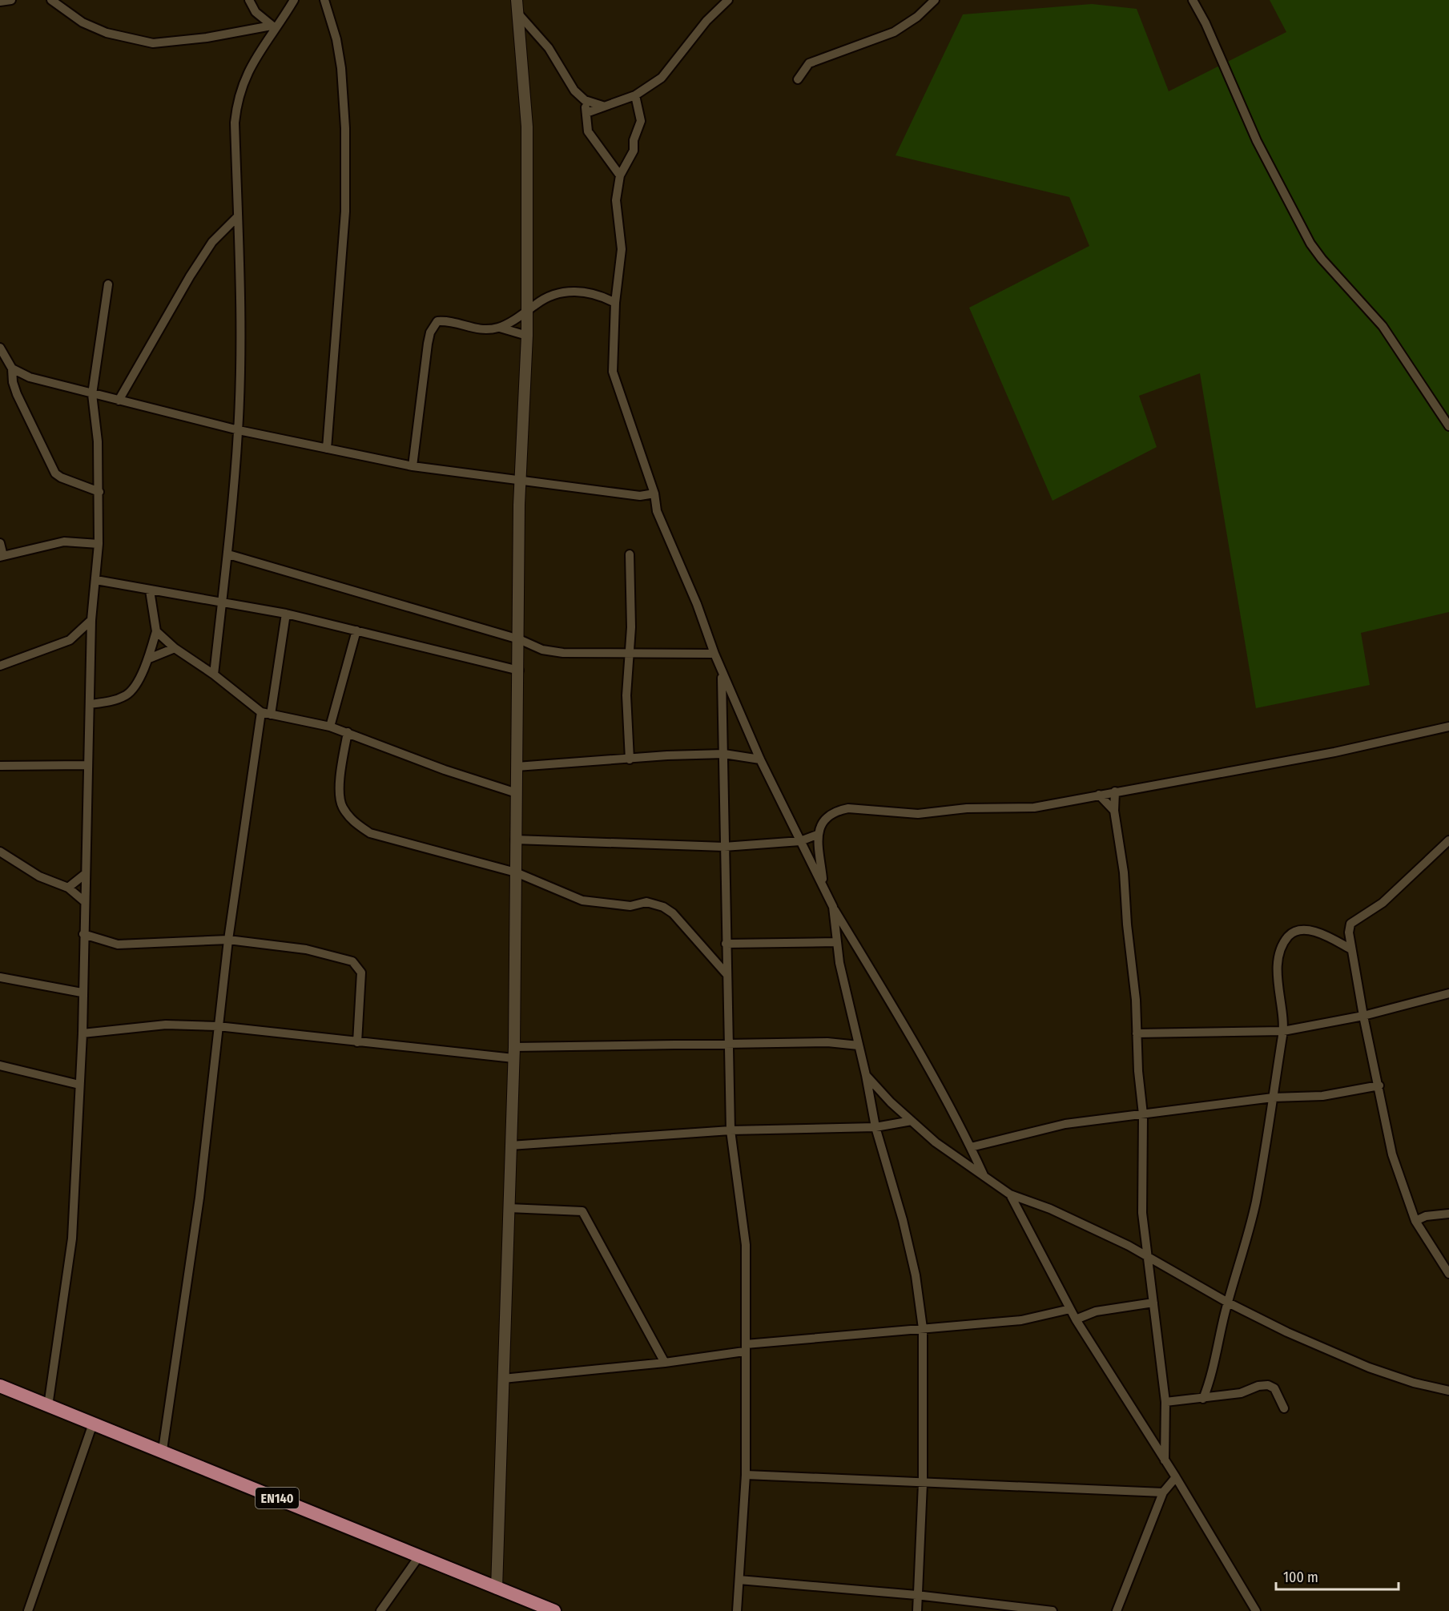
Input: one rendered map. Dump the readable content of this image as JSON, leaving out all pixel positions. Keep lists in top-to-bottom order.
{
  "streets": {
    "main road": ["EN140"]
  },
  "scale_bar": "100 m"
}
